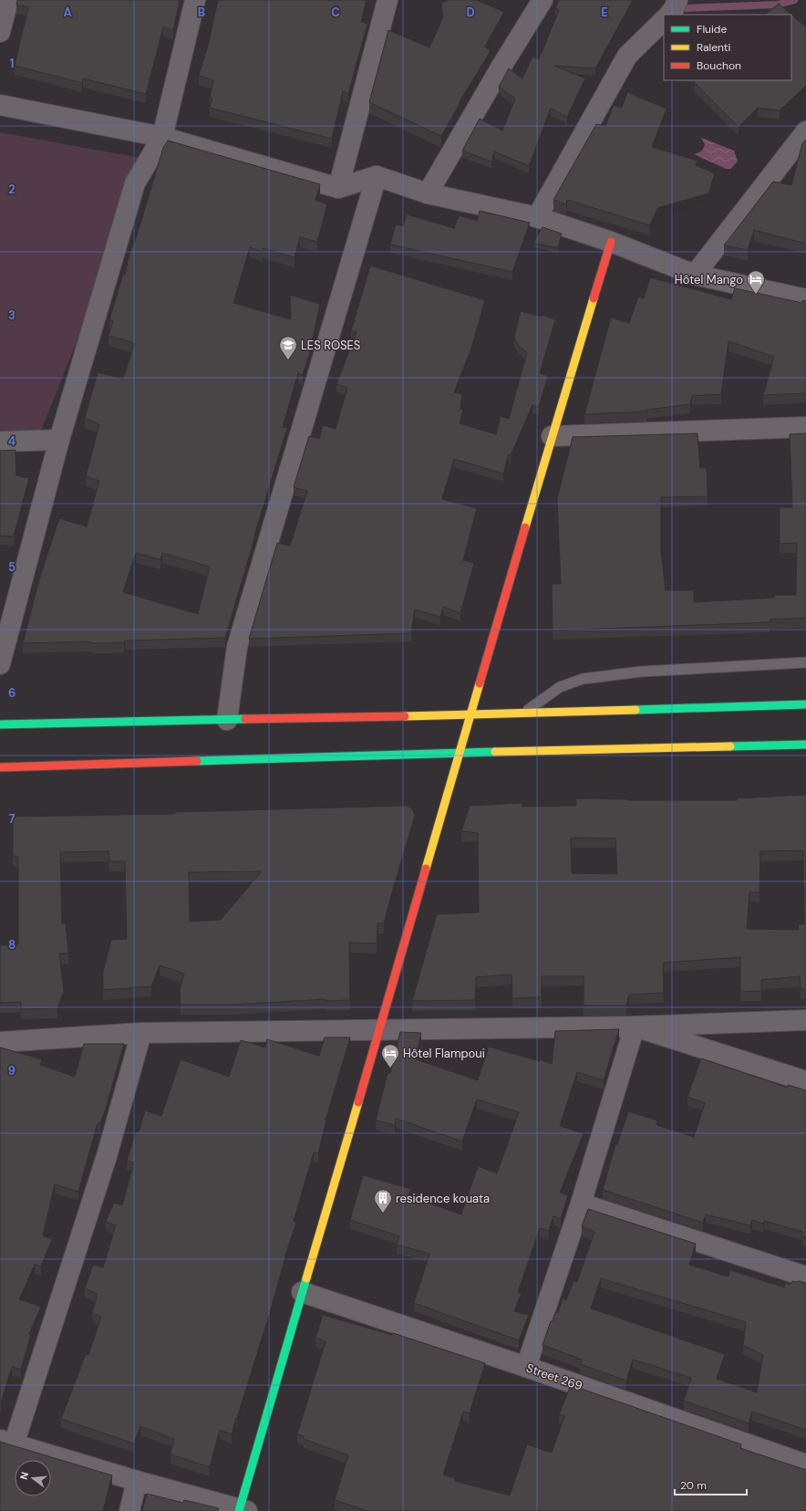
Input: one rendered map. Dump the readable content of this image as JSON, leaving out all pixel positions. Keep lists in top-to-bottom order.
{
  "streets": {
    "street": ["Street 269"]
  },
  "places": {
    "hotel": ["Hôtel Mango", "Hôtel Flampoui"],
    "school or university": ["LES ROSES"],
    "building": ["residence kouata"]
  },
  "legend": ["Fluide", "Ralenti", "Bouchon"],
  "scale_bar": "20 m",
  "north": "left",
  "grid": {
    "columns": [
      "A",
      "B",
      "C",
      "D",
      "E"
    ],
    "rows": [
      "1",
      "2",
      "3",
      "4",
      "5",
      "6",
      "7",
      "8",
      "9"
    ]
  }
}
